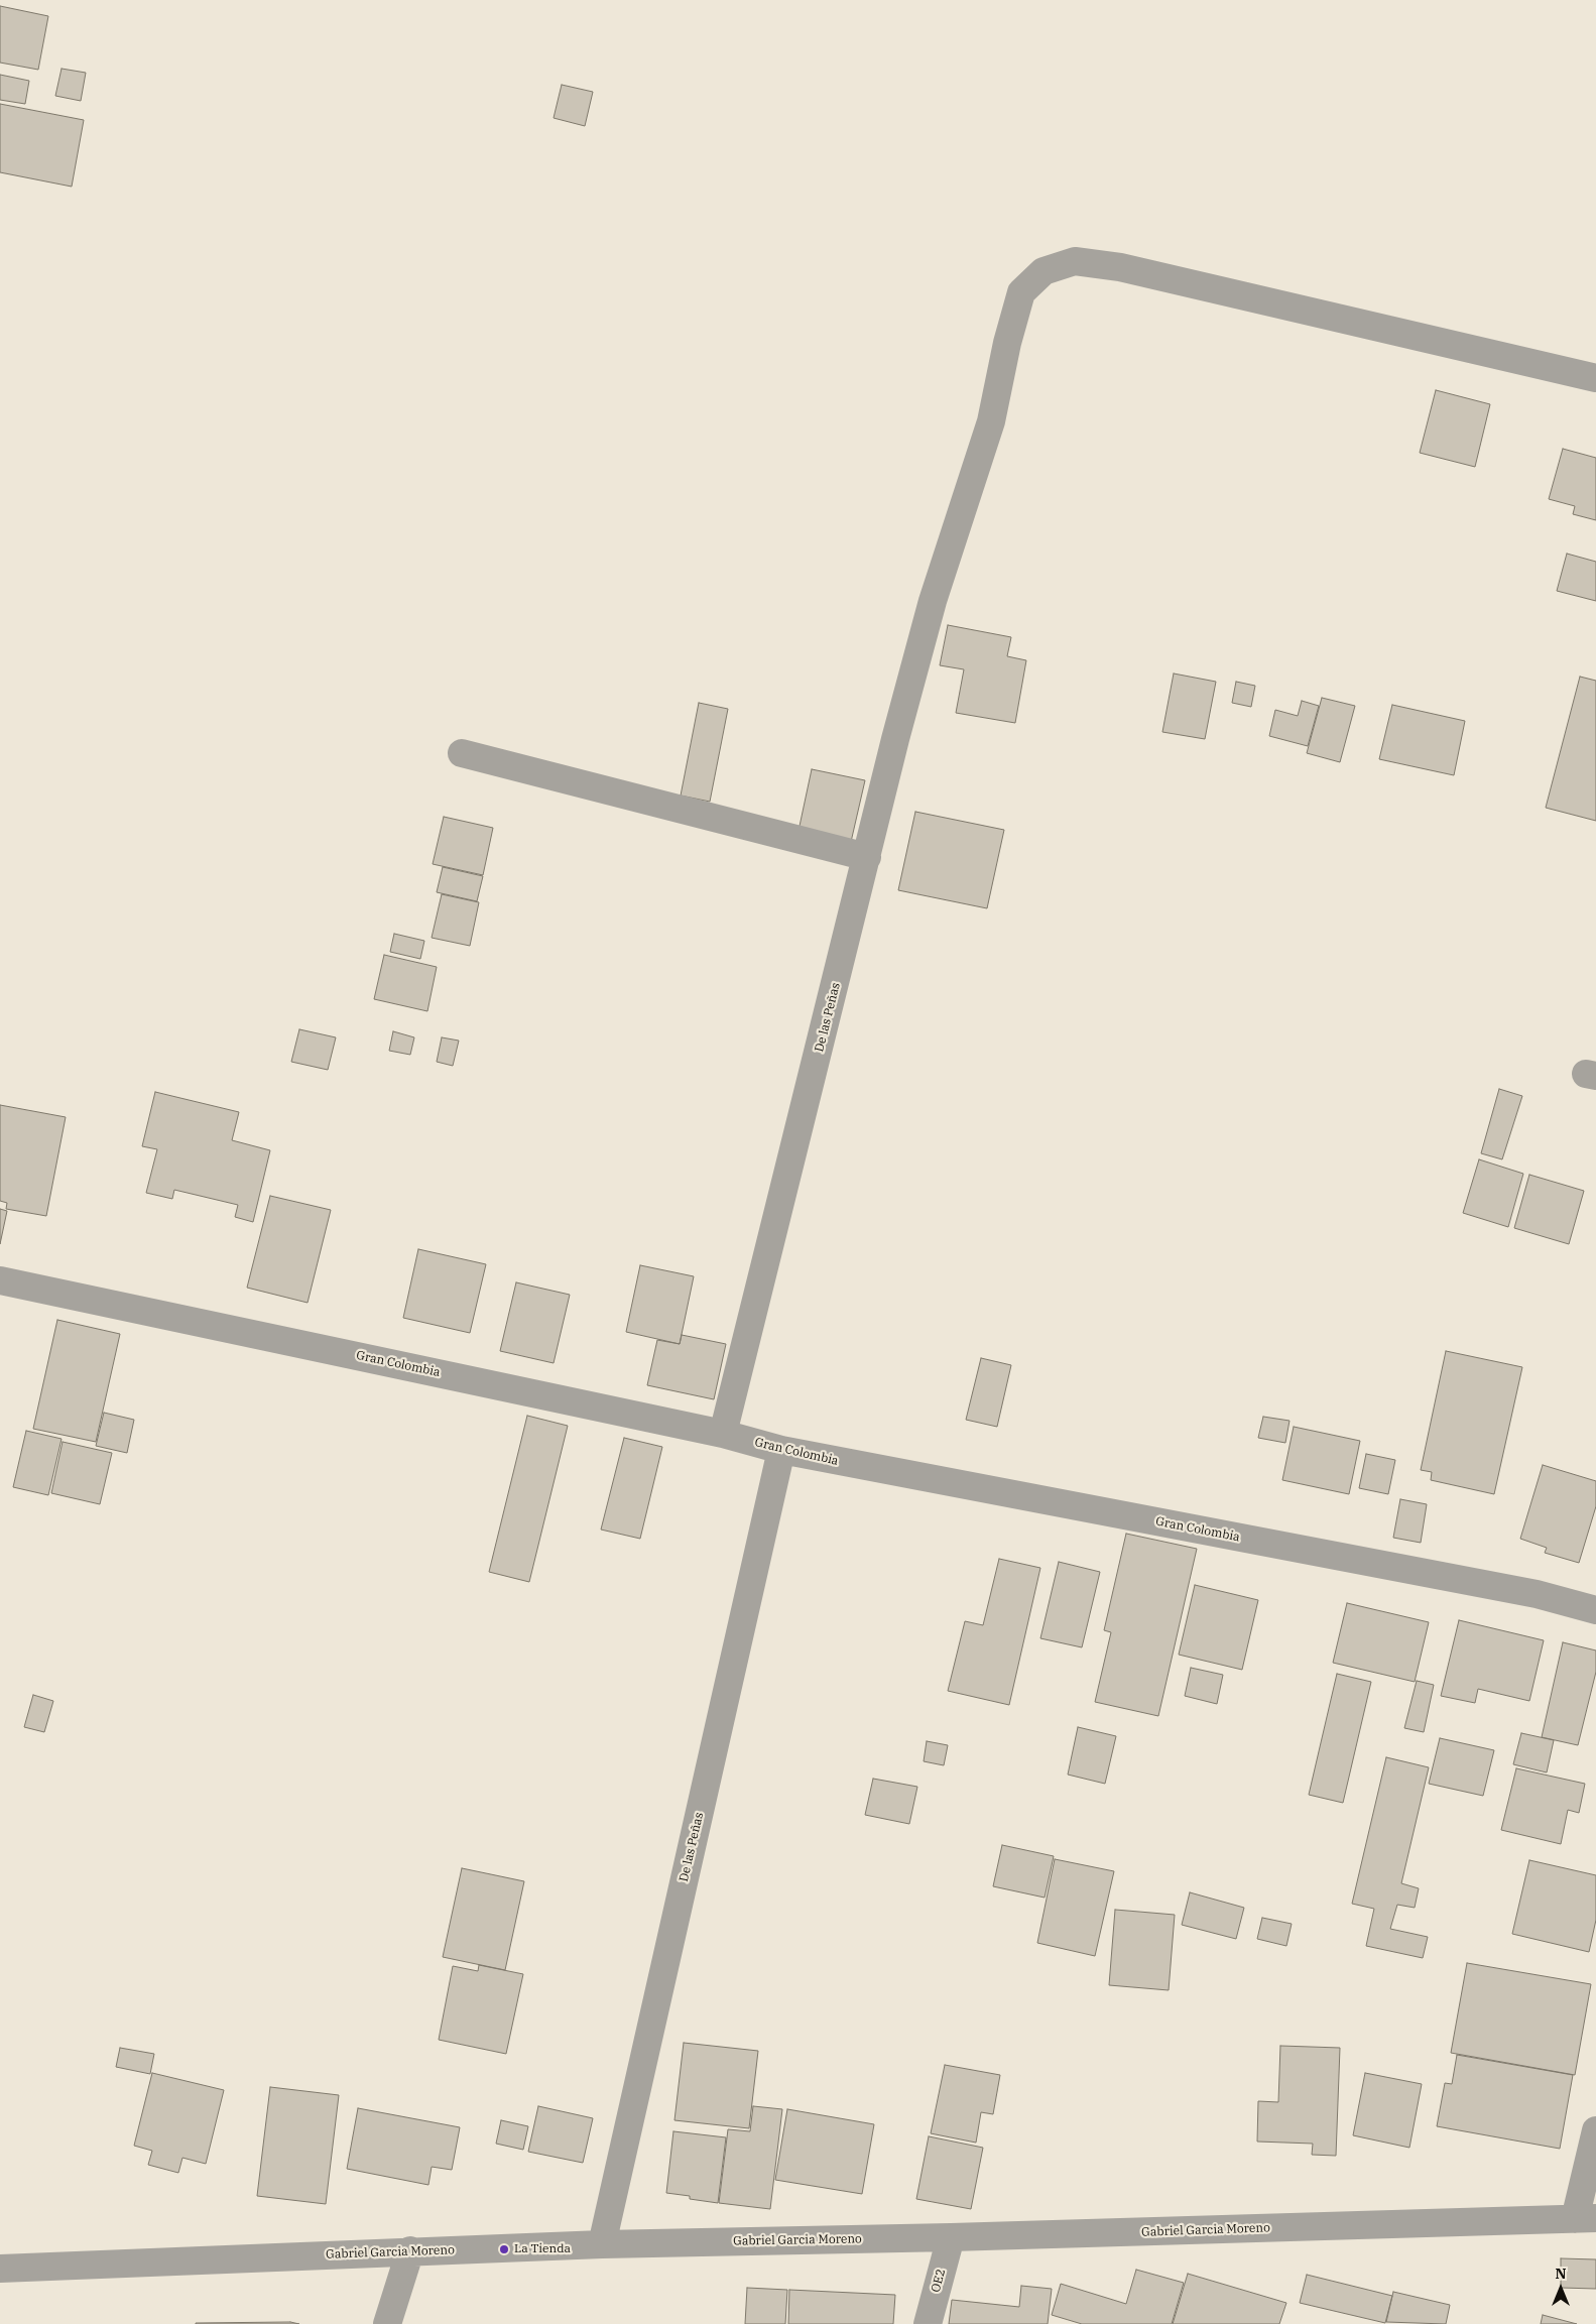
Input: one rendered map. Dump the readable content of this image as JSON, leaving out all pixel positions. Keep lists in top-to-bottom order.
{
  "streets": {
    "street": [
      "De las Peñas",
      "Gran Colombia",
      "Gabriel Garcia Moreno",
      "OE2"
    ]
  },
  "crossings": [
    ["De las Peñas", "Gran Colombia"],
    ["De las Peñas", "Gabriel Garcia Moreno"],
    ["Gabriel Garcia Moreno", "OE2"]
  ],
  "places": ["La Tienda"],
  "north": "top"
}
